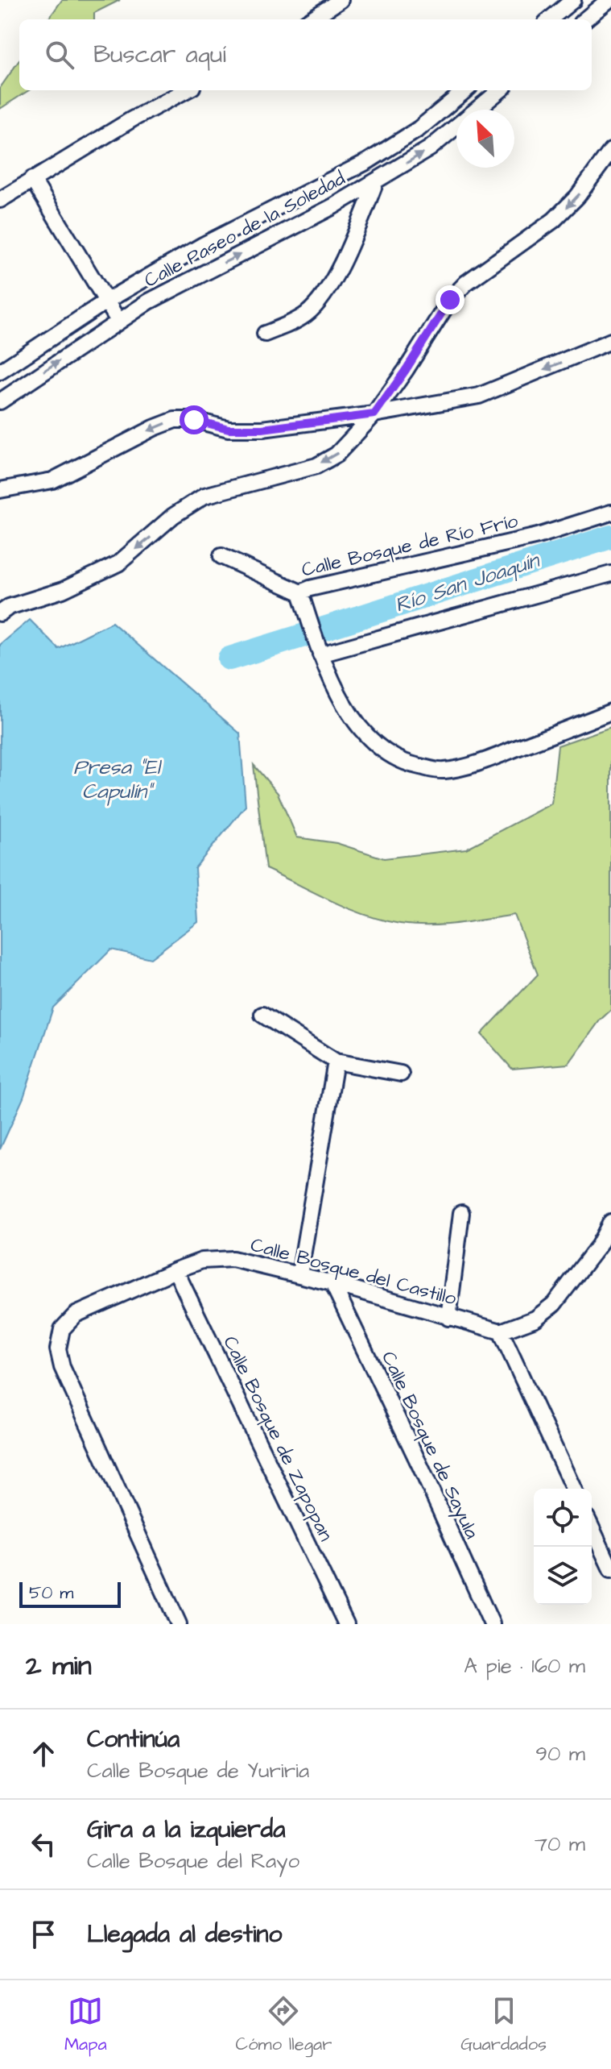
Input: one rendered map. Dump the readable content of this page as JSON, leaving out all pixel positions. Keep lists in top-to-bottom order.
{
  "streets": {
    "street": [
      "Calle Paseo de la Soledad",
      "Calle Bosque de Río Frío",
      "Calle Bosque del Castillo",
      "Calle Bosque de Zapopan",
      "Calle Bosque de Sayula"
    ]
  },
  "crossings": [
    ["Calle Bosque del Castillo", "Calle Bosque de Zapopan"],
    ["Calle Bosque del Castillo", "Calle Bosque de Sayula"]
  ],
  "water": ["Río San Joaquín", "Presa \"El Capulín\""],
  "scale_bar": "50 m",
  "north": "top left",
  "page": {
    "search": "Buscar aquí",
    "scale": "50 m",
    "heading": ["2 min", "A pie · 160 m"],
    "list": [
      ["Continúa", "Calle Bosque de Yuriria", "90 m"],
      ["Gira a la izquierda", "Calle Bosque del Rayo", "70 m"],
      "Llegada al destino"
    ],
    "nav": ["Mapa", "Cómo llegar", "Guardados"]
  }
}
